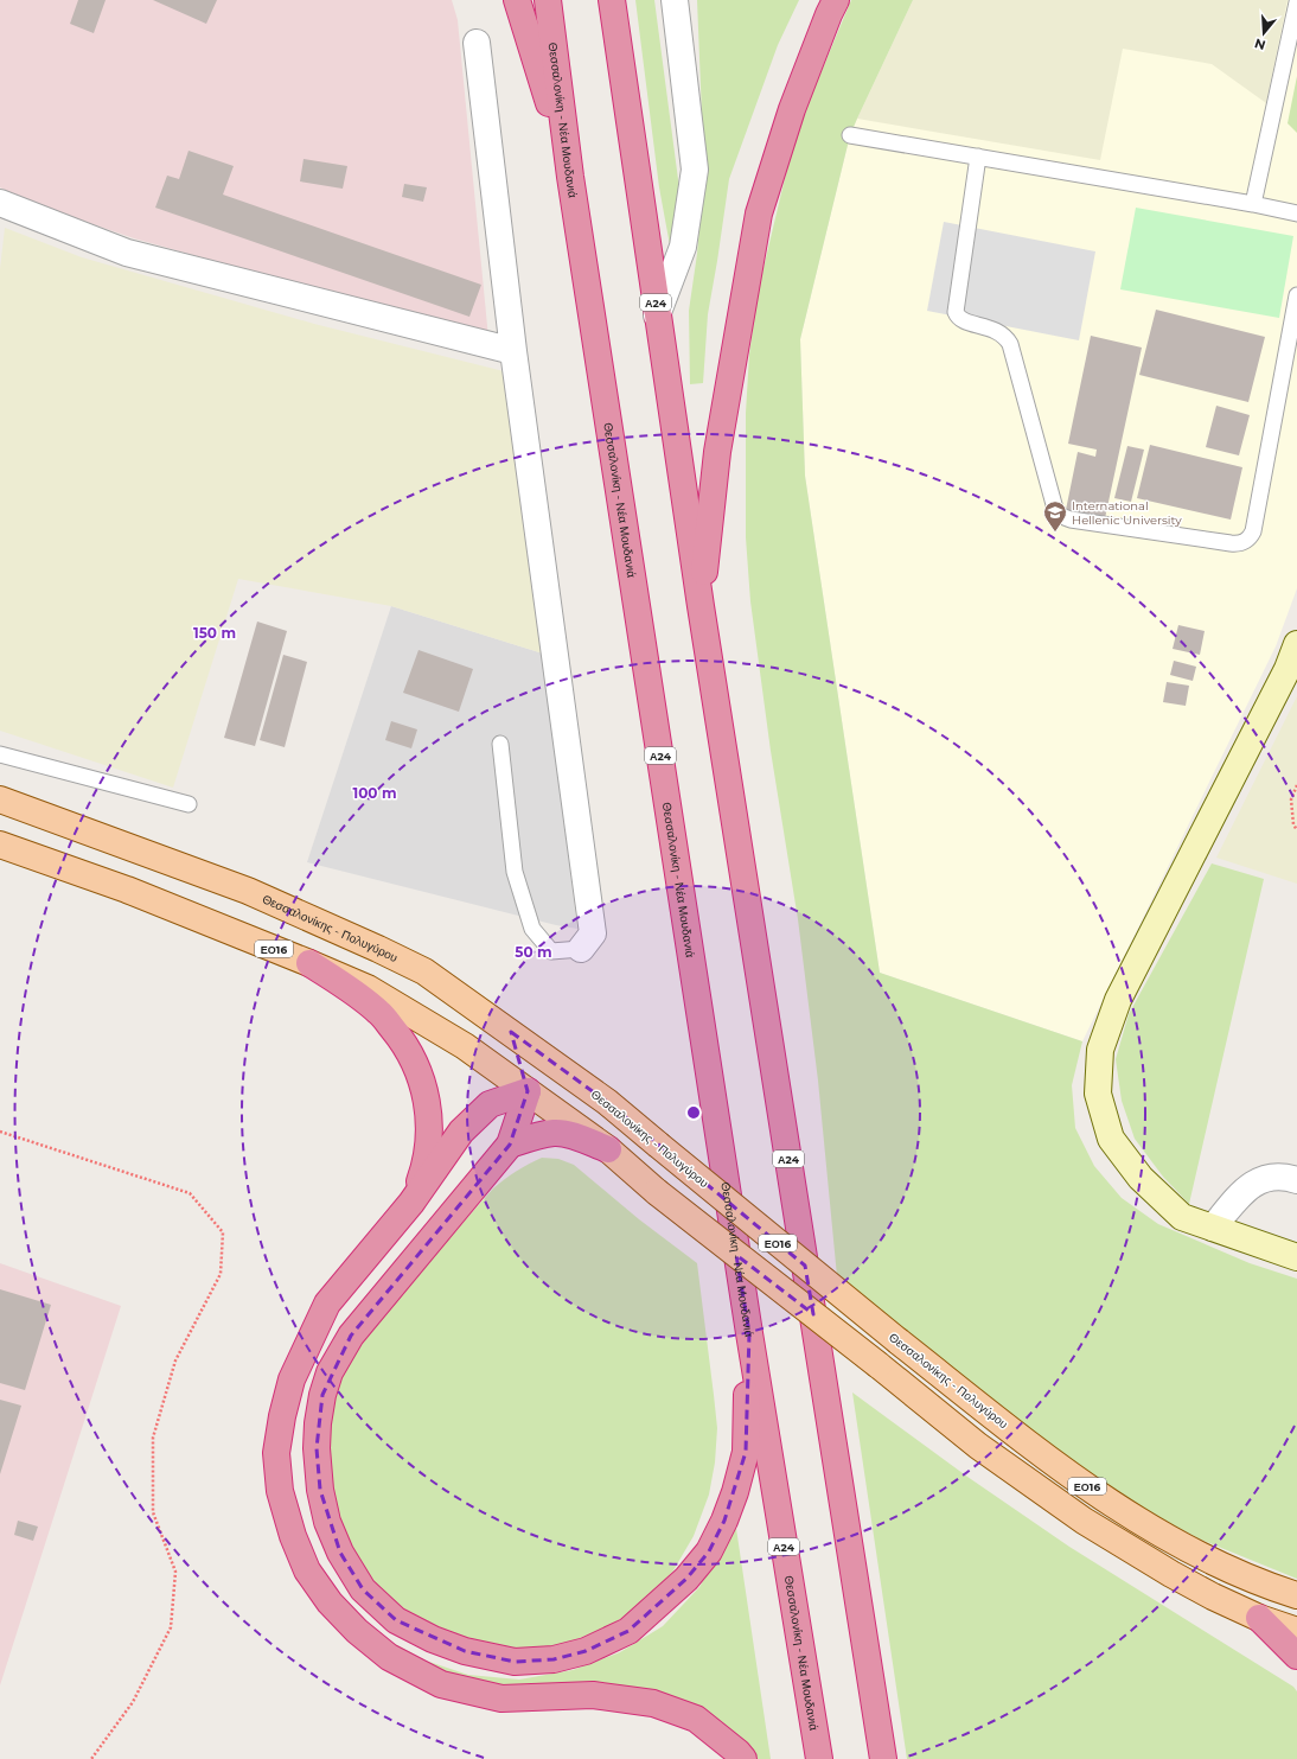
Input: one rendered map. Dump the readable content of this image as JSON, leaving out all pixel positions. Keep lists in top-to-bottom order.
{
  "streets": {
    "highway": ["Θεσσαλονίκη - Νέα Μουδανιά", "Α24"],
    "main road": ["Θεσσαλονίκης - Πολυγύρου", "ΕΟ16"]
  },
  "places": {
    "school or university": ["International Hellenic University"]
  },
  "north": "bottom",
  "rings": ["150 m", "100 m", "50 m"]
}
